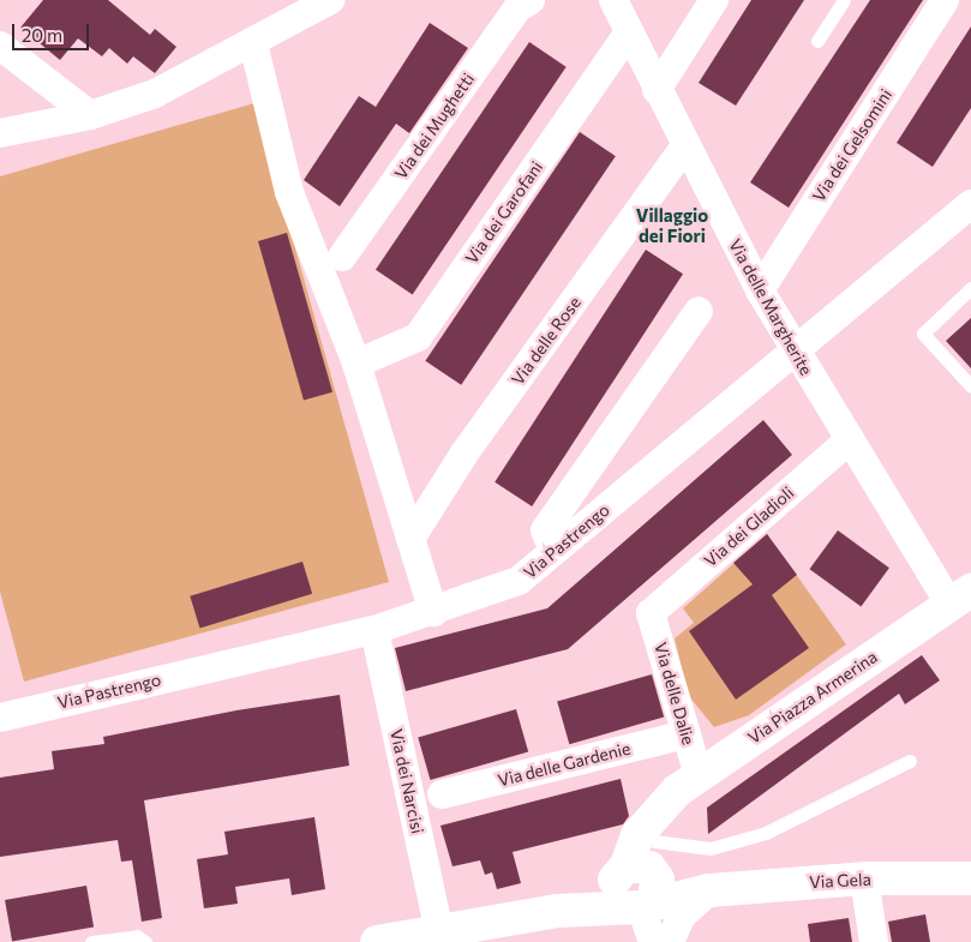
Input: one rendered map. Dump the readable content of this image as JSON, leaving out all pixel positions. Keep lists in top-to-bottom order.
{
  "streets": {
    "main road": ["Via Piazza Armerina", "Via Gela"],
    "street": [
      "Via dei Mughetti",
      "Via dei Gelsomini",
      "Via dei Garofani",
      "Via delle Margherite",
      "Via delle Rose",
      "Via dei Gladioli",
      "Via Pastrengo",
      "Via delle Dalie",
      "Via delle Gardenie",
      "Via dei Narcisi"
    ]
  },
  "crossings": [
    ["Via dei Gelsomini", "Via delle Margherite"],
    ["Via dei Garofani", "Via delle Margherite"],
    ["Via delle Margherite", "Via delle Rose"],
    ["Via delle Margherite", "Via dei Gladioli"],
    ["Via delle Margherite", "Via Pastrengo"],
    ["Via delle Margherite", "Via Piazza Armerina"],
    ["Via dei Gladioli", "Via delle Dalie"],
    ["Via Pastrengo", "Via dei Narcisi"],
    ["Via delle Dalie", "Via Piazza Armerina"],
    ["Via delle Dalie", "Via delle Gardenie"],
    ["Via Piazza Armerina", "Via Gela"],
    ["Via dei Narcisi", "Via Gela"]
  ],
  "districts": ["Villaggio dei Fiori"],
  "scale_bar": "20 m"
}
